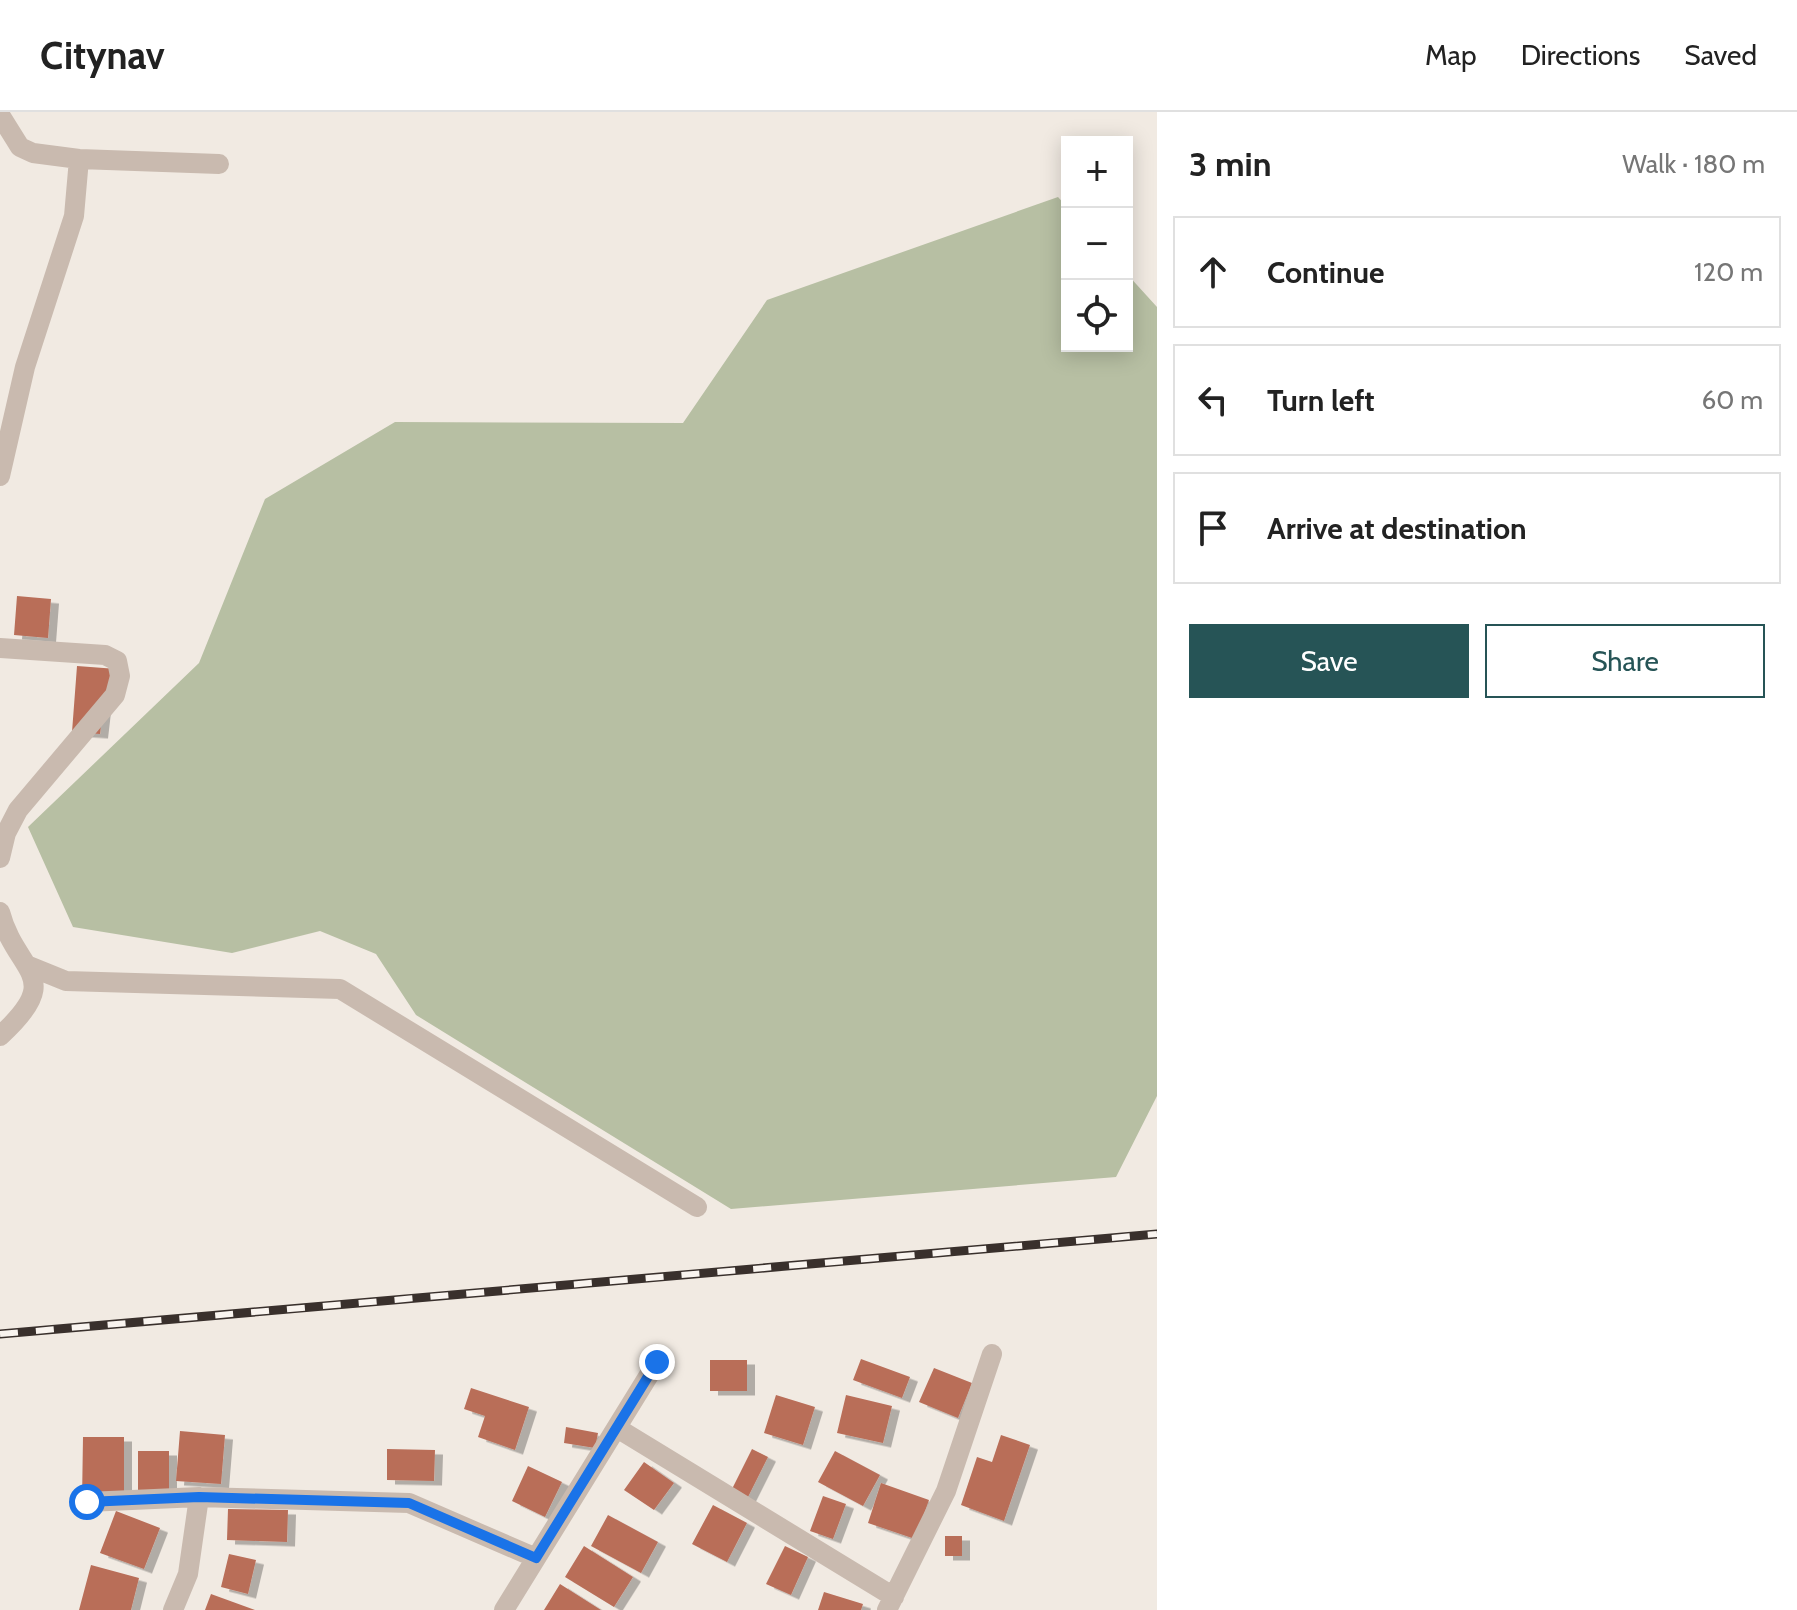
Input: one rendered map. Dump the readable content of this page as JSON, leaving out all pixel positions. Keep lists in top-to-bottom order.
{
  "page": {
    "header": "Citynav",
    "nav": ["Map", "Directions", "Saved"],
    "heading": ["3 min", "Walk · 180 m"],
    "map_buttons": ["+", "−"],
    "list": [
      ["Continue", "120 m"],
      ["Turn left", "60 m"],
      "Arrive at destination"
    ],
    "buttons": ["Save", "Share"]
  }
}
